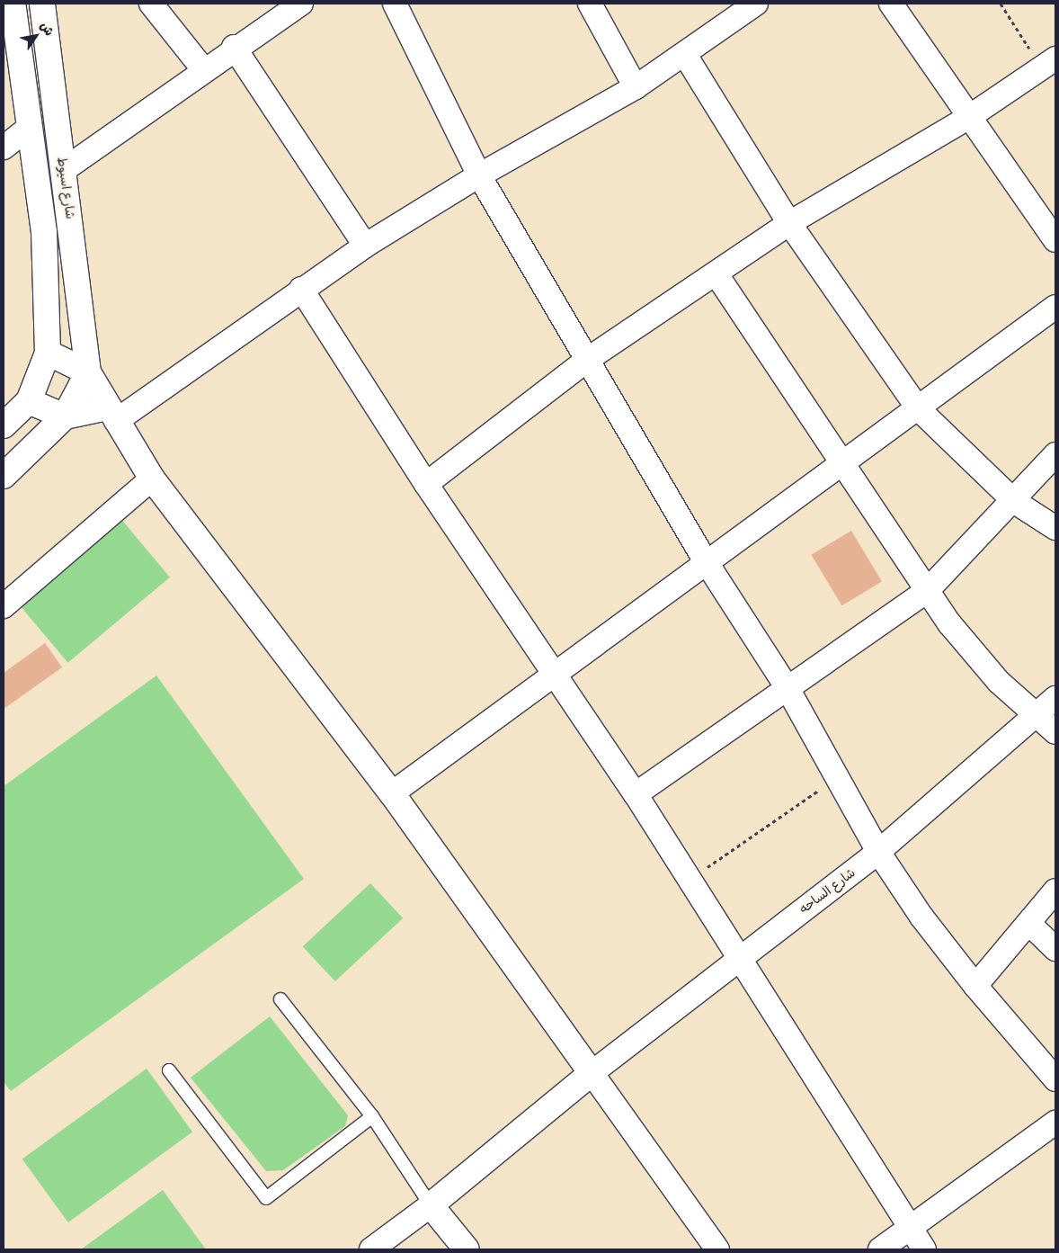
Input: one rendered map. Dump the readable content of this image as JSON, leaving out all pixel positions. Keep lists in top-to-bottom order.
{
  "streets": {
    "street": ["شارع اسيوط", "شارع الساحه"]
  },
  "north": "top right"
}
